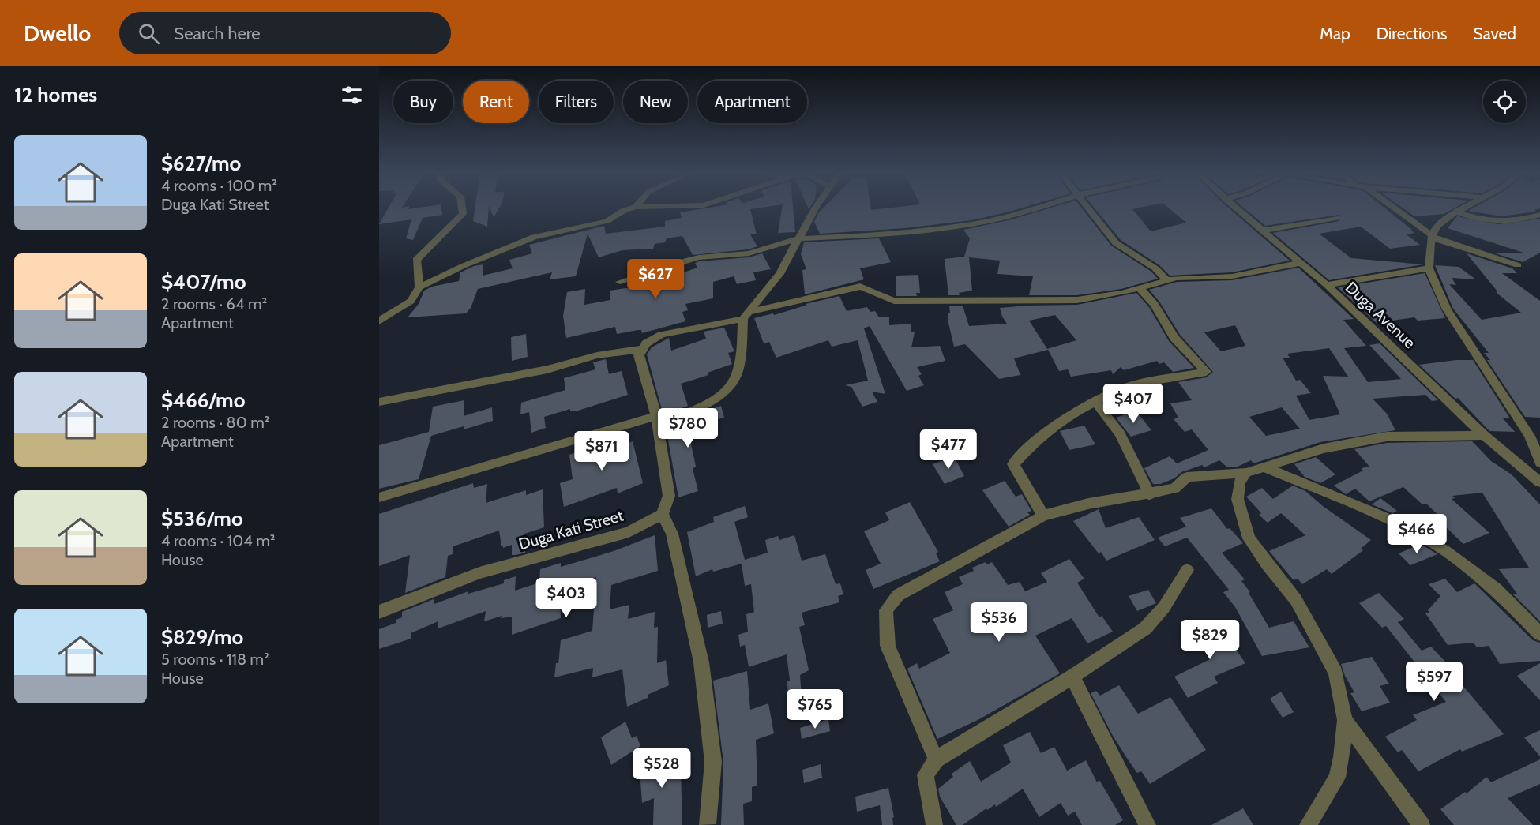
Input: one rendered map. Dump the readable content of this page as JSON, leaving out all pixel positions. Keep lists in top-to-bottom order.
{
  "streets": {
    "street": ["Duga Avenue", "Duga Kati Street"]
  },
  "page": {
    "header": "Dwello",
    "search": "Search here",
    "nav": ["Map", "Directions", "Saved"],
    "heading": "12 homes",
    "chip": [
      "Buy",
      "Rent",
      "Filters",
      "New",
      "Apartment"
    ],
    "list": [
      {
        "name": "$627/mo",
        "note": "4 rooms · 100 m² · Duga Kati Street"
      },
      {
        "name": "$407/mo",
        "note": "2 rooms · 64 m² · Apartment"
      },
      {
        "name": "$466/mo",
        "note": "2 rooms · 80 m² · Apartment"
      },
      {
        "name": "$536/mo",
        "note": "4 rooms · 104 m² · House"
      },
      {
        "name": "$829/mo",
        "note": "5 rooms · 118 m² · House"
      }
    ],
    "price": [
      "$627",
      "$407",
      "$780",
      "$477",
      "$871",
      "$466",
      "$403",
      "$536",
      "$829",
      "$597",
      "$765",
      "$528"
    ]
  }
}
